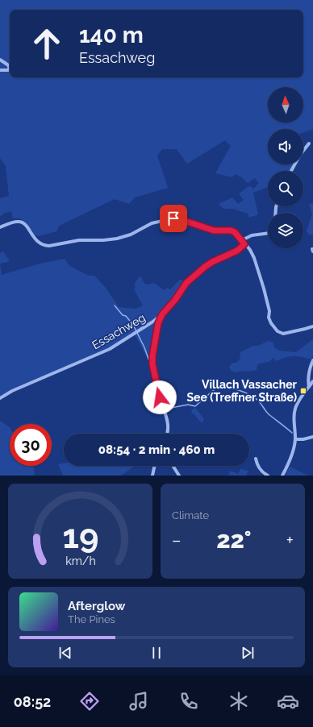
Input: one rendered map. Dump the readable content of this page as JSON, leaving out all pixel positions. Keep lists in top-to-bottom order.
{
  "streets": {
    "street": ["Essachweg"]
  },
  "places": {
    "transit": ["Villach Vassacher See (Treffner Straße)"]
  },
  "north": "top",
  "page": {
    "turn": ["140 m", "Essachweg"],
    "limit": "30",
    "trip": "08:54 · 2 min · 460 m",
    "tile": "Climate",
    "heat": ["−", "22°", "+"],
    "song": ["Afterglow", "The Pines"],
    "tabs": "08:52",
    "gauge": ["19", "km/h"]
  }
}
